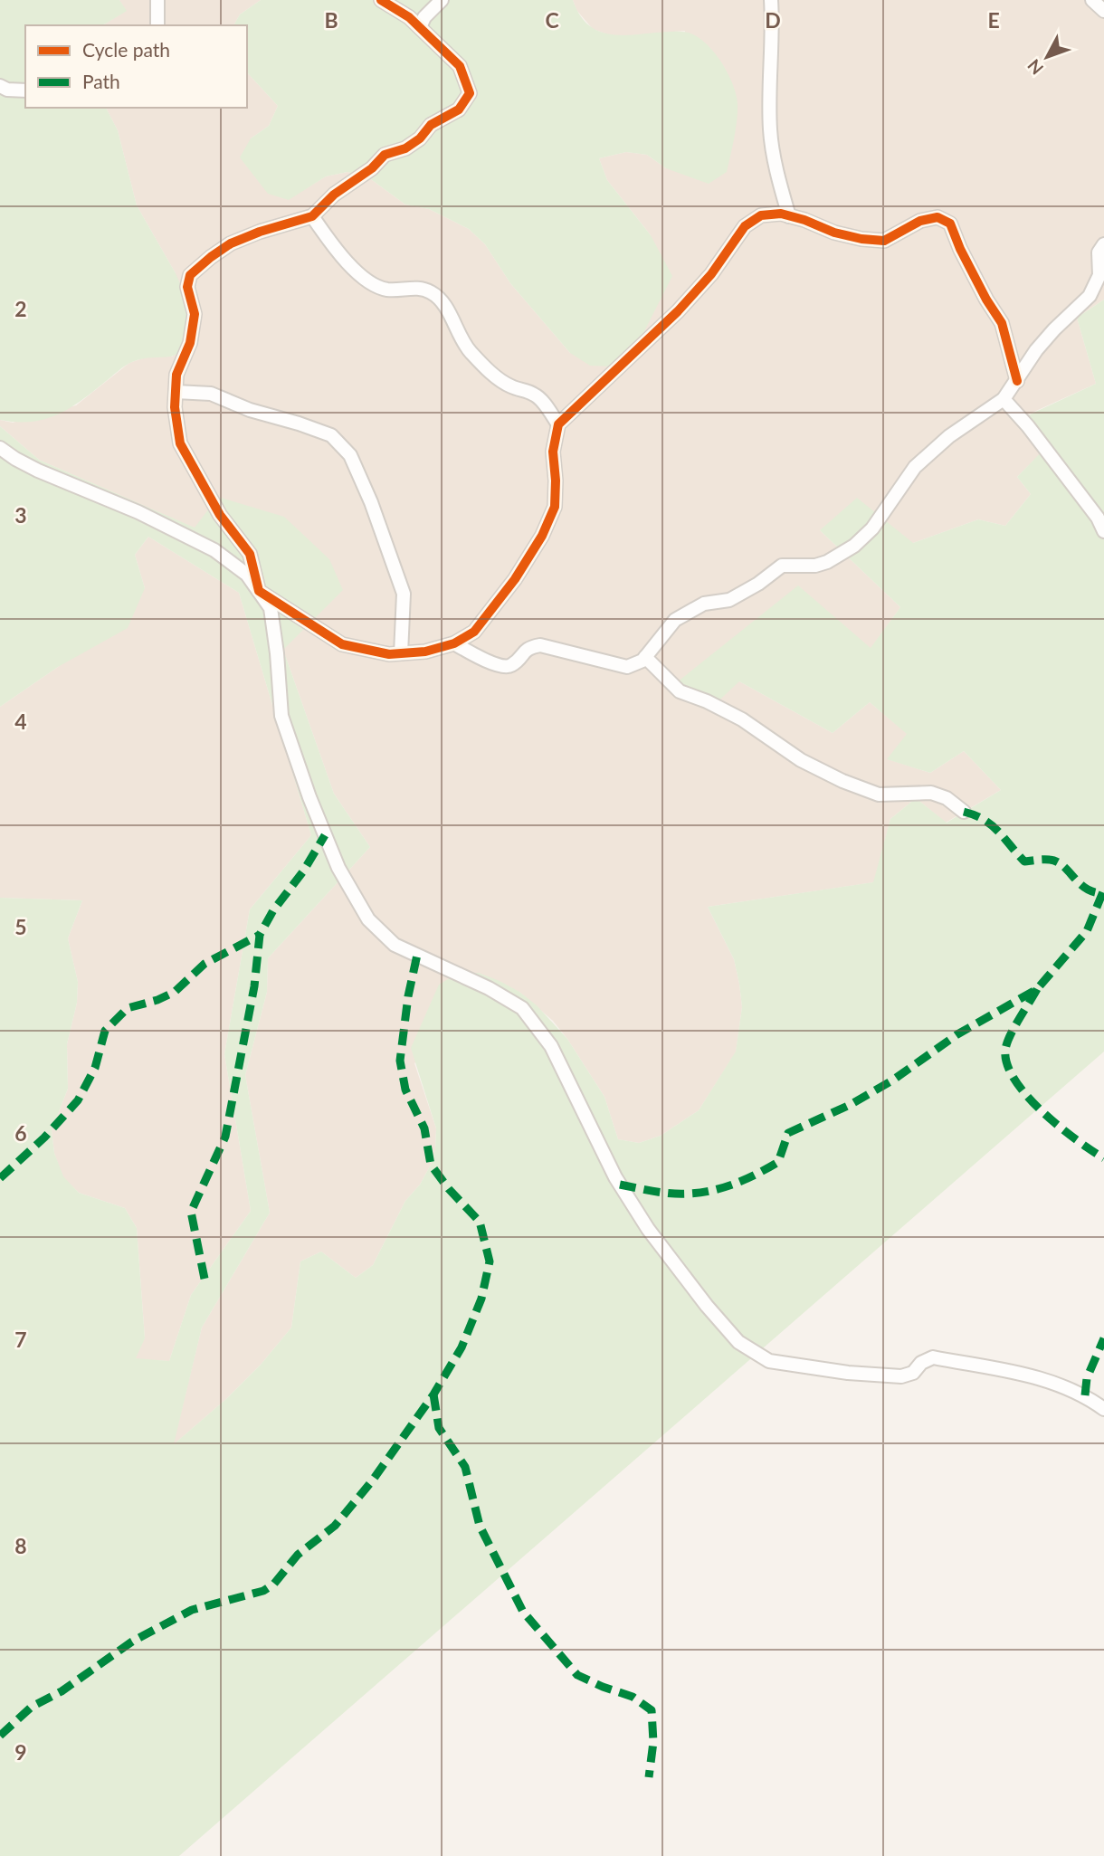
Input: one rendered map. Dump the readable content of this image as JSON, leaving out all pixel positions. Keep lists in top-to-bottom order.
{
  "legend": ["Cycle path", "Path"],
  "north": "bottom left",
  "grid": {
    "columns": [
      "B",
      "C",
      "D",
      "E"
    ],
    "rows": [
      "2",
      "3",
      "4",
      "5",
      "6",
      "7",
      "8",
      "9"
    ]
  }
}
